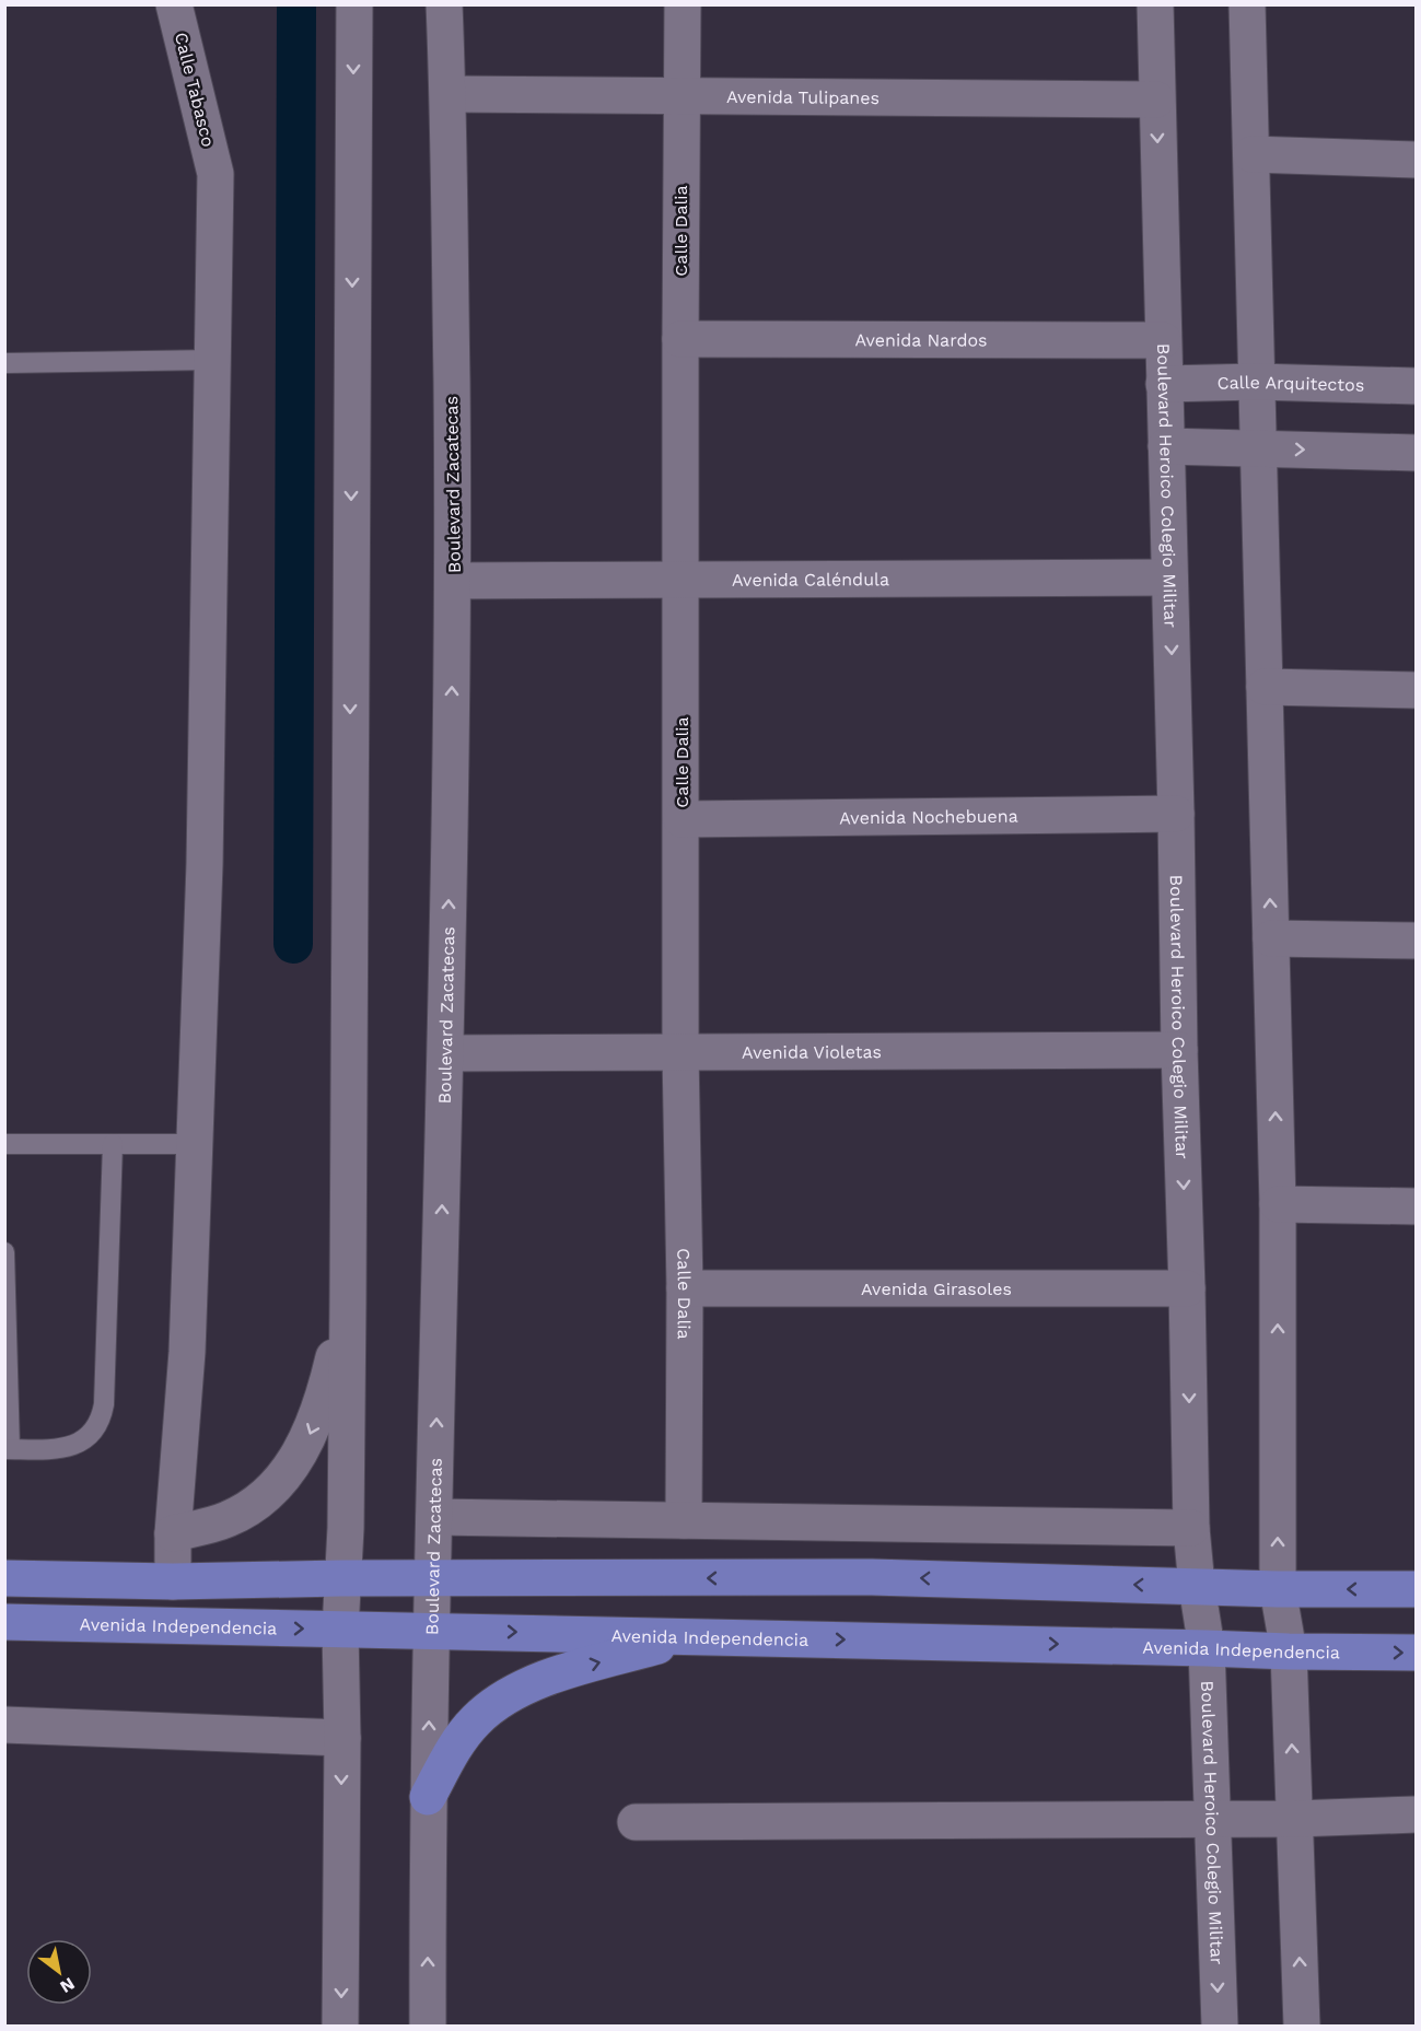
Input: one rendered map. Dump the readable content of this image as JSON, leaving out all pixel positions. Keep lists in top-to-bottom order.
{
  "streets": {
    "main road": ["Avenida Independencia"],
    "street": [
      "Calle Tabasco",
      "Avenida Tulipanes",
      "Calle Dalia",
      "Avenida Nardos",
      "Calle Arquitectos",
      "Boulevard Zacatecas",
      "Boulevard Heroico Colegio Militar",
      "Avenida Caléndula",
      "Avenida Nochebuena",
      "Avenida Violetas",
      "Avenida Girasoles"
    ]
  },
  "crossings": [
    ["Avenida Tulipanes", "Calle Dalia"],
    ["Avenida Tulipanes", "Boulevard Zacatecas"],
    ["Avenida Tulipanes", "Boulevard Heroico Colegio Militar"],
    ["Calle Dalia", "Avenida Nardos"],
    ["Calle Dalia", "Avenida Caléndula"],
    ["Calle Dalia", "Avenida Nochebuena"],
    ["Calle Dalia", "Avenida Violetas"],
    ["Calle Dalia", "Avenida Girasoles"],
    ["Avenida Nardos", "Boulevard Heroico Colegio Militar"],
    ["Calle Arquitectos", "Boulevard Heroico Colegio Militar"],
    ["Boulevard Zacatecas", "Avenida Caléndula"],
    ["Boulevard Zacatecas", "Avenida Violetas"],
    ["Boulevard Zacatecas", "Avenida Independencia"],
    ["Boulevard Heroico Colegio Militar", "Avenida Caléndula"],
    ["Boulevard Heroico Colegio Militar", "Avenida Nochebuena"],
    ["Boulevard Heroico Colegio Militar", "Avenida Violetas"],
    ["Boulevard Heroico Colegio Militar", "Avenida Girasoles"],
    ["Boulevard Heroico Colegio Militar", "Avenida Independencia"]
  ],
  "north": "bottom right"
}
